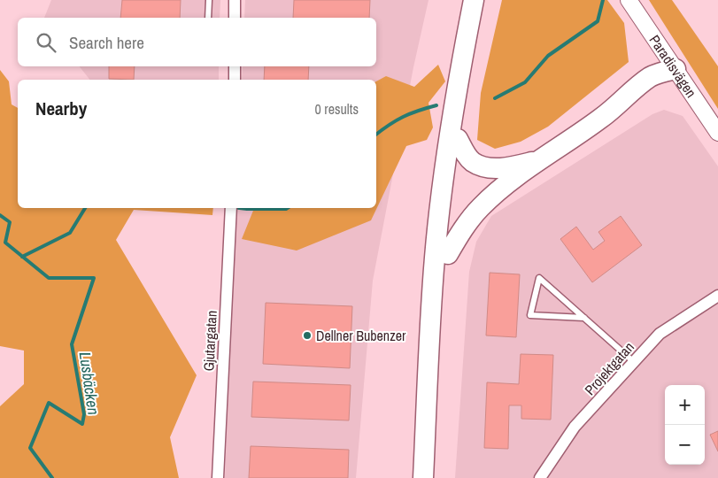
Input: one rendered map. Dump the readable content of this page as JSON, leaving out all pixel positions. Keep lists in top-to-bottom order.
{
  "streets": {
    "street": ["Paradisvägen", "Gjutargatan", "Projektgatan"]
  },
  "water": ["Lusbäcken"],
  "places": ["Dellner Bubenzer"],
  "page": {
    "search": "Search here",
    "heading": ["Nearby", "0 results"],
    "map_buttons": ["+", "−"]
  }
}
